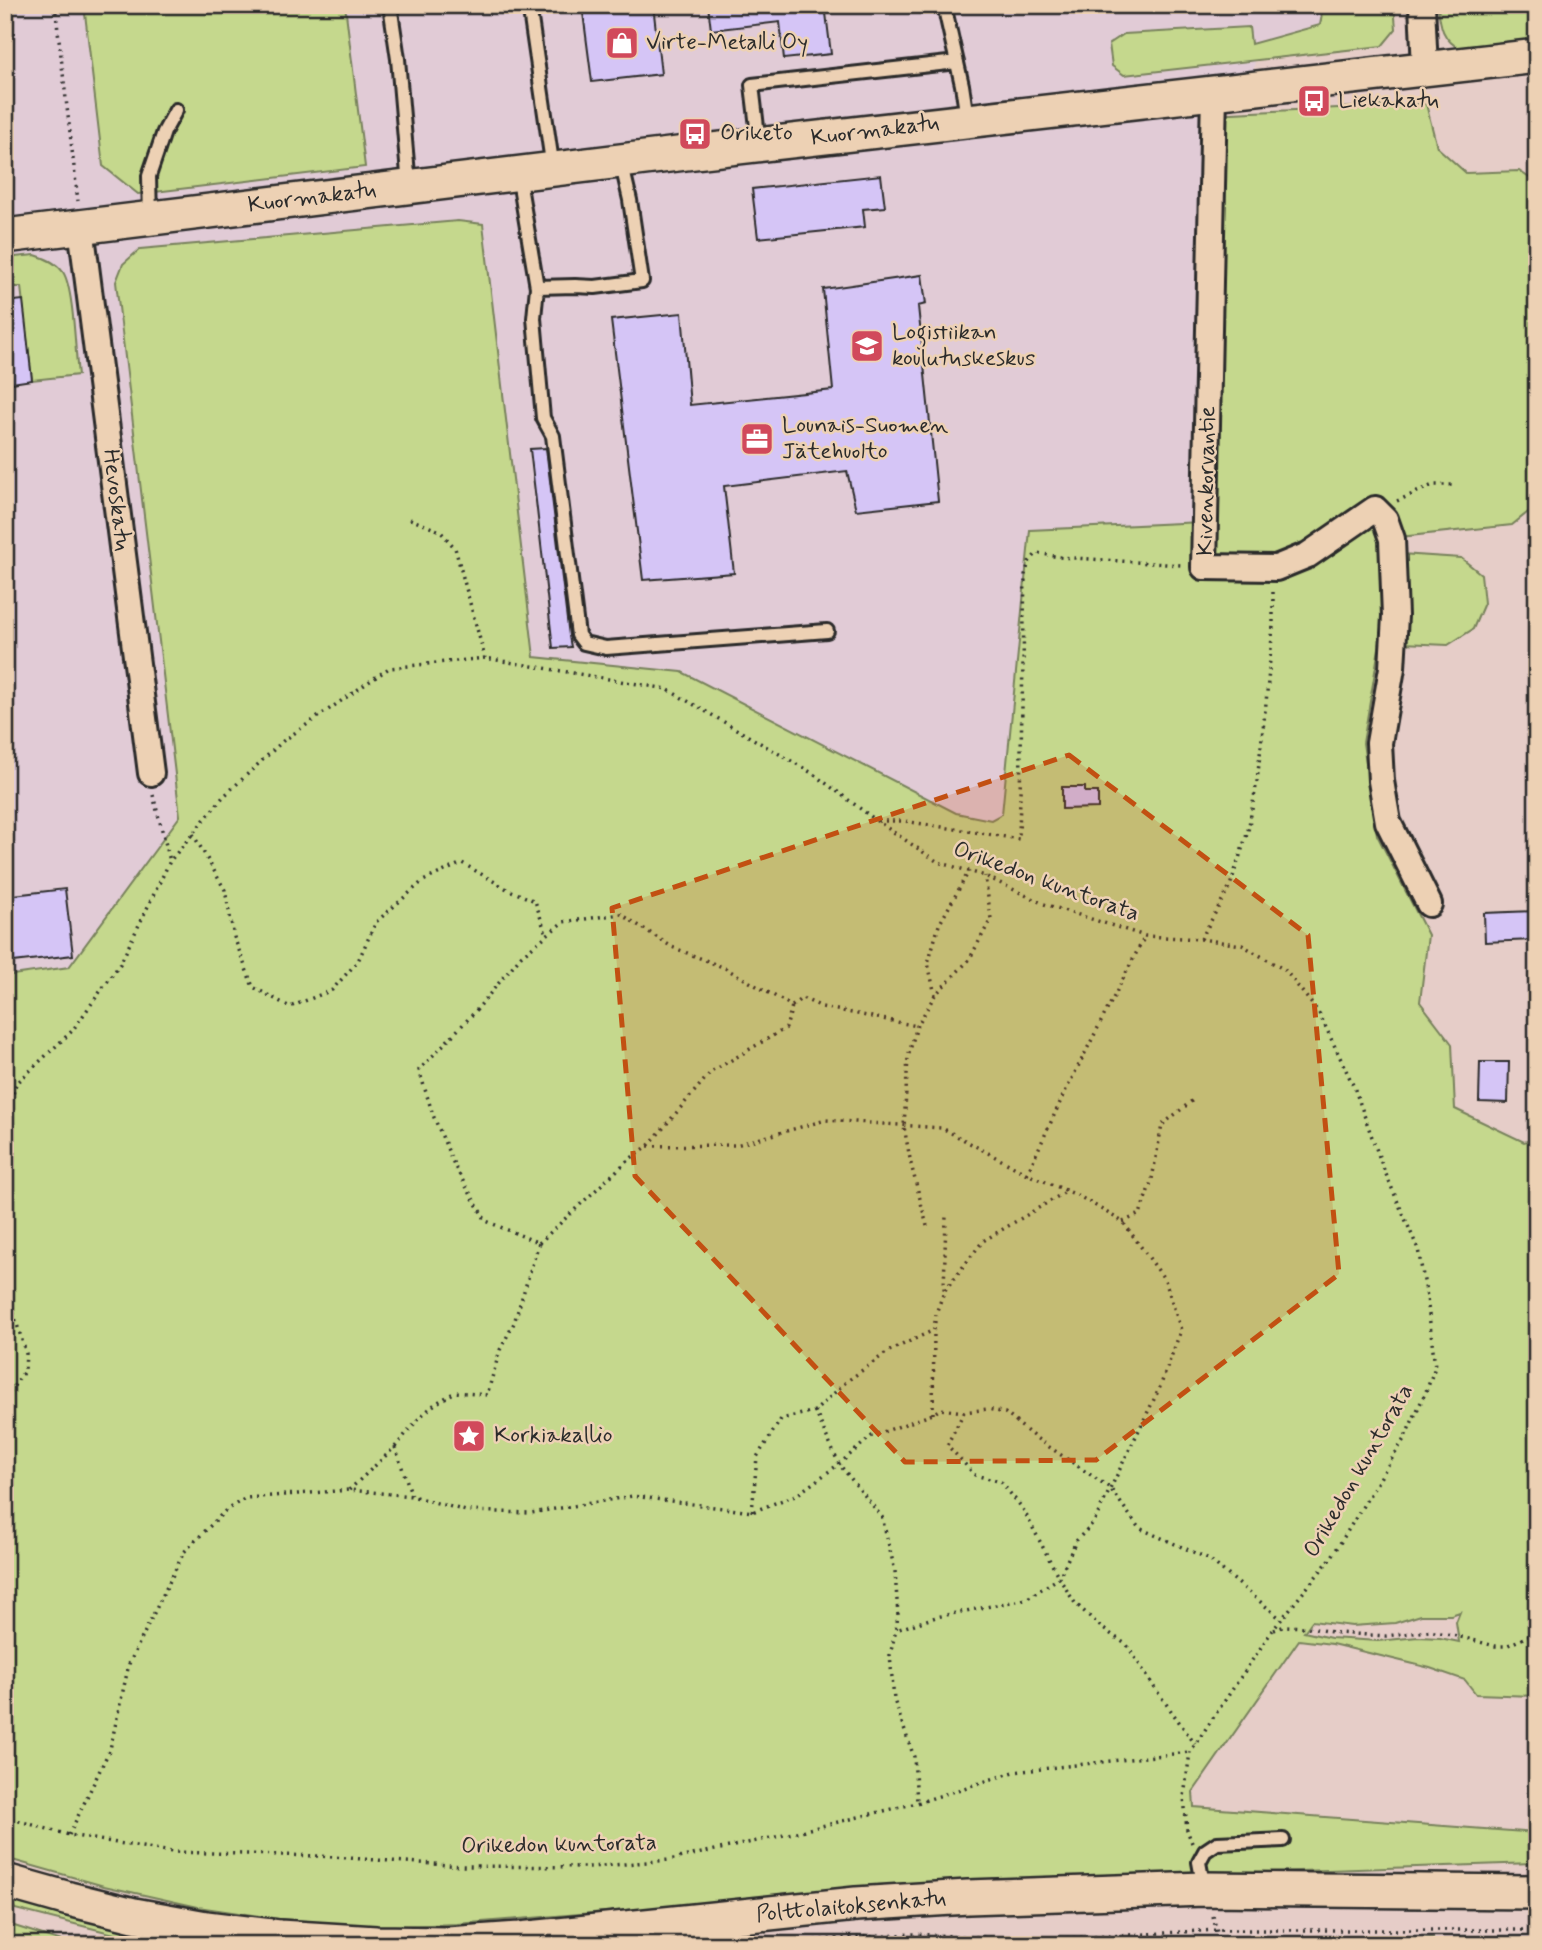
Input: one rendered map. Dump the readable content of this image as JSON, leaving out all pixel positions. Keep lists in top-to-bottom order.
{
  "streets": {
    "street": [
      "Kuormakatu",
      "Kivenkorvantie",
      "Hevoskatu",
      "Polttolaitoksenkatu"
    ],
    "path": ["Orikedon kuntorata"]
  },
  "crossings": [
    ["Kuormakatu", "Kivenkorvantie"],
    ["Kuormakatu", "Hevoskatu"],
    ["Orikedon kuntorata", "Polttolaitoksenkatu"]
  ],
  "places": {
    "shop": ["Virte-Metalli Oy"],
    "bus stop": ["Liekakatu", "Oriketo"],
    "school or university": ["Logistiikan koulutuskeskus"],
    "office": ["Lounais-Suomen Jätehuolto"],
    "place": ["Korkiakallio"]
  }
}
